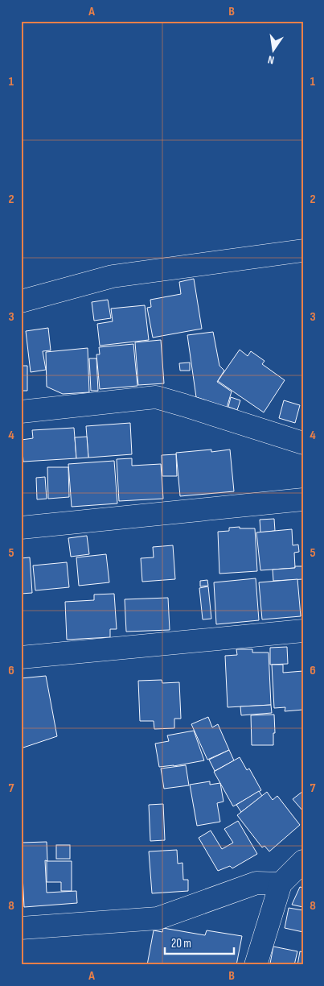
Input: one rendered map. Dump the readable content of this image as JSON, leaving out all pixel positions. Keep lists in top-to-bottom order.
{
  "scale_bar": "20 m",
  "north": "bottom",
  "grid": {
    "columns": ["A", "B"],
    "rows": [
      "1",
      "2",
      "3",
      "4",
      "5",
      "6",
      "7",
      "8"
    ]
  }
}
